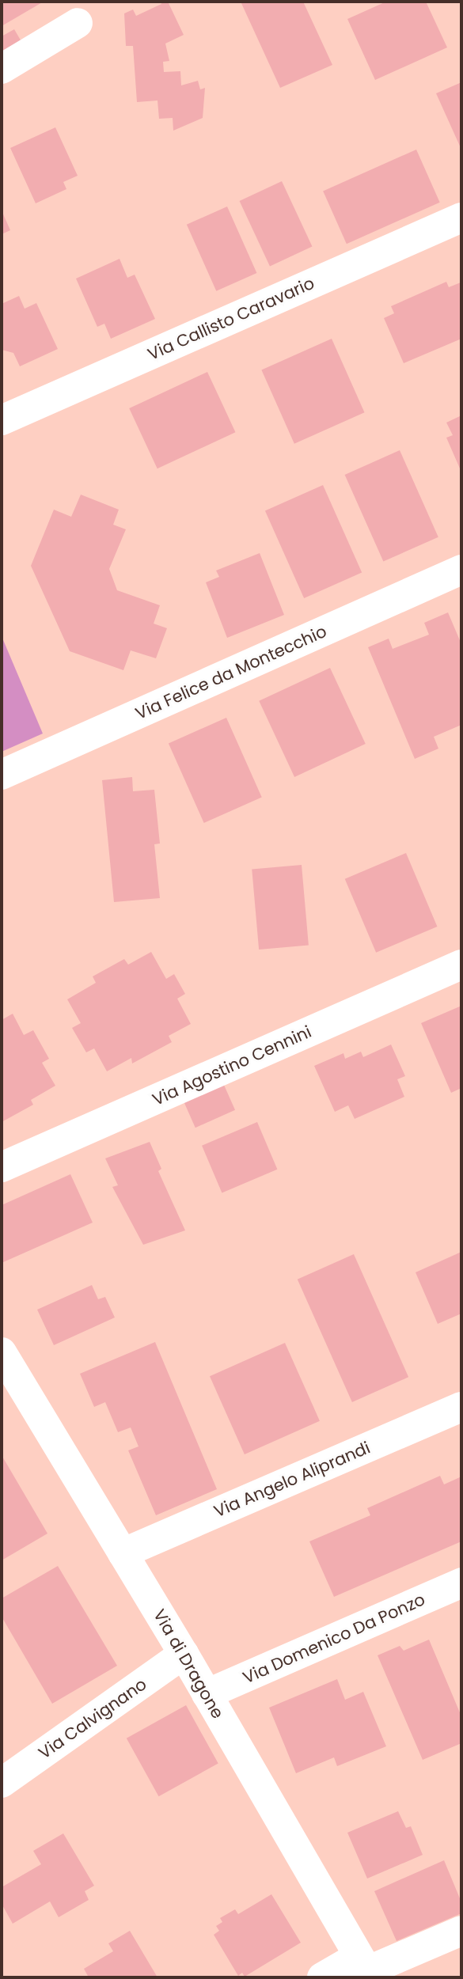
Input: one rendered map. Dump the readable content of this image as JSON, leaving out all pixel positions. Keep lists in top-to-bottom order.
{
  "streets": {
    "street": [
      "Via Callisto Caravario",
      "Via Felice da Montecchio",
      "Via Agostino Cennini",
      "Via Angelo Aliprandi",
      "Via Domenico Da Ponzo",
      "Via di Dragone",
      "Via Calvignano"
    ]
  },
  "crossings": [
    ["Via Angelo Aliprandi", "Via di Dragone"],
    ["Via Domenico Da Ponzo", "Via di Dragone"],
    ["Via di Dragone", "Via Calvignano"]
  ]
}
